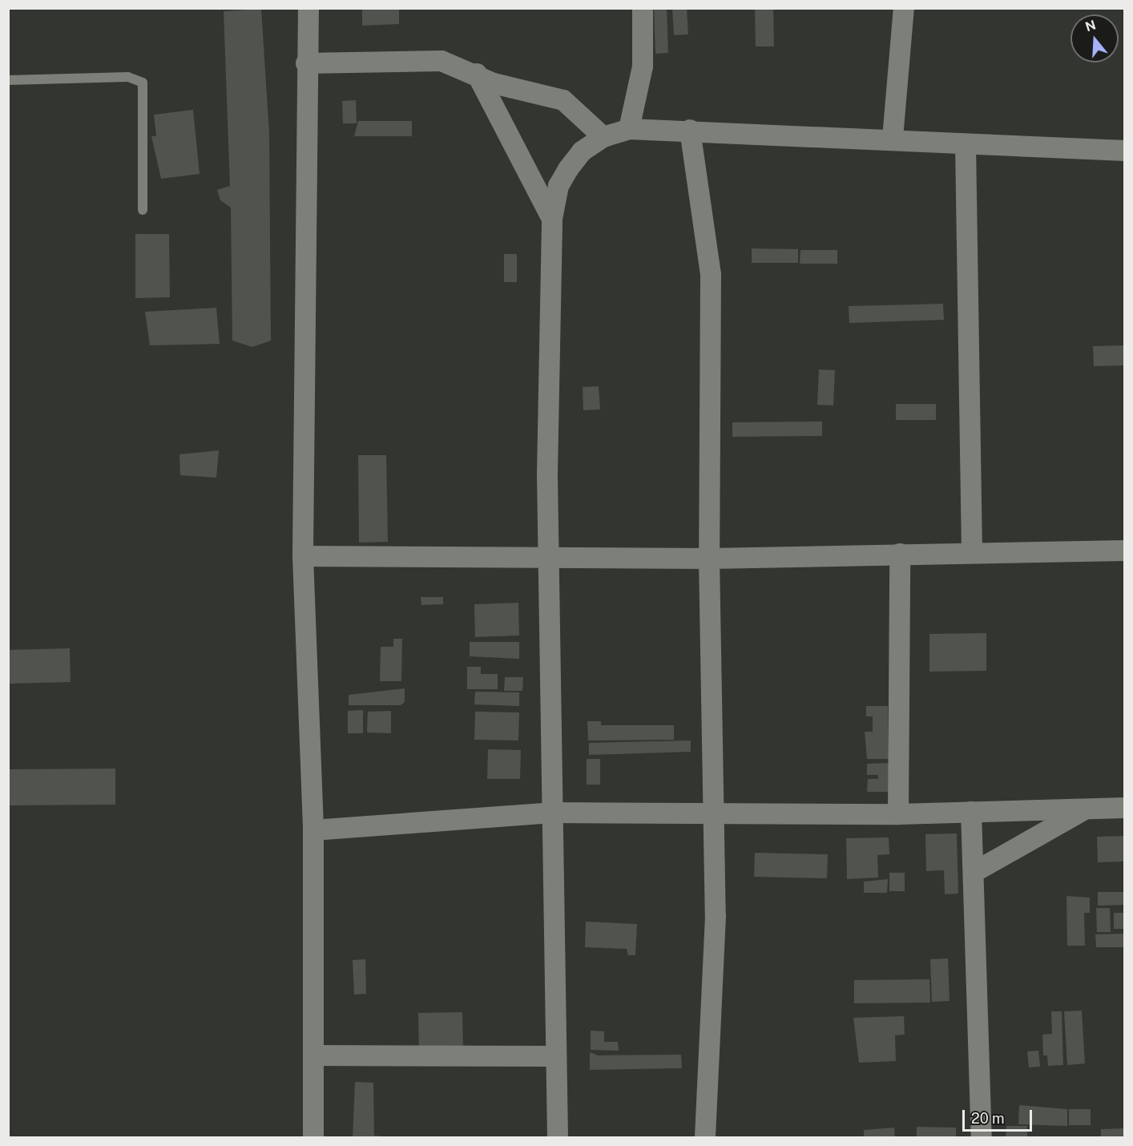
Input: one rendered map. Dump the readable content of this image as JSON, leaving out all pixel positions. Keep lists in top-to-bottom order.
{
  "scale_bar": "20 m",
  "north": "top"
}
